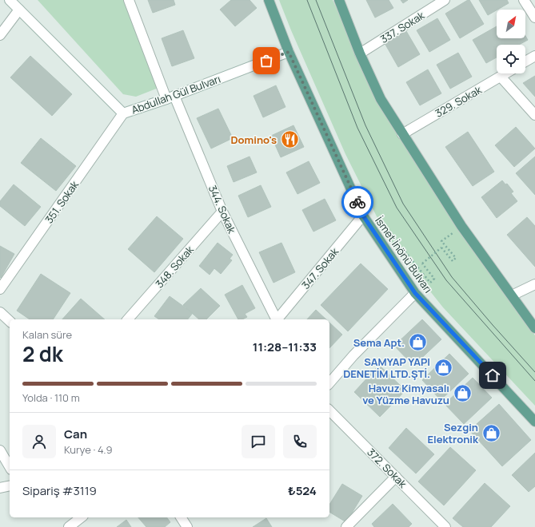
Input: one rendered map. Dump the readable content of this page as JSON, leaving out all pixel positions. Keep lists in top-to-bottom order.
{
  "streets": {
    "main road": ["İsmet İnönü Bulvarı"],
    "street": [
      "337. Sokak",
      "Abdullah Gül Bulvarı",
      "329. Sokak",
      "351. Sokak",
      "344. Sokak",
      "348. Sokak",
      "347. Sokak",
      "372. Sokak"
    ]
  },
  "crossings": [
    ["Abdullah Gül Bulvarı", "351. Sokak"],
    ["Abdullah Gül Bulvarı", "344. Sokak"],
    ["Abdullah Gül Bulvarı", "İsmet İnönü Bulvarı"],
    ["344. Sokak", "348. Sokak"],
    ["İsmet İnönü Bulvarı", "347. Sokak"]
  ],
  "places": {
    "restaurant": ["Domino's"],
    "shop": [
      "Sema Apt.",
      "SAMYAP YAPI DENETİM LTD.ŞTİ.",
      "Havuz Kimyasalı ve Yüzme Havuzu",
      "Sezgin Elektronik"
    ]
  },
  "north": "top right",
  "page": {
    "heading": ["2 dk", "Kalan süre", "11:28–11:33"],
    "panel": [
      "Can",
      "Kurye · 4.9",
      "Sipariş #3119",
      "₺524"
    ],
    "bar": "Yolda · 110 m"
  }
}
